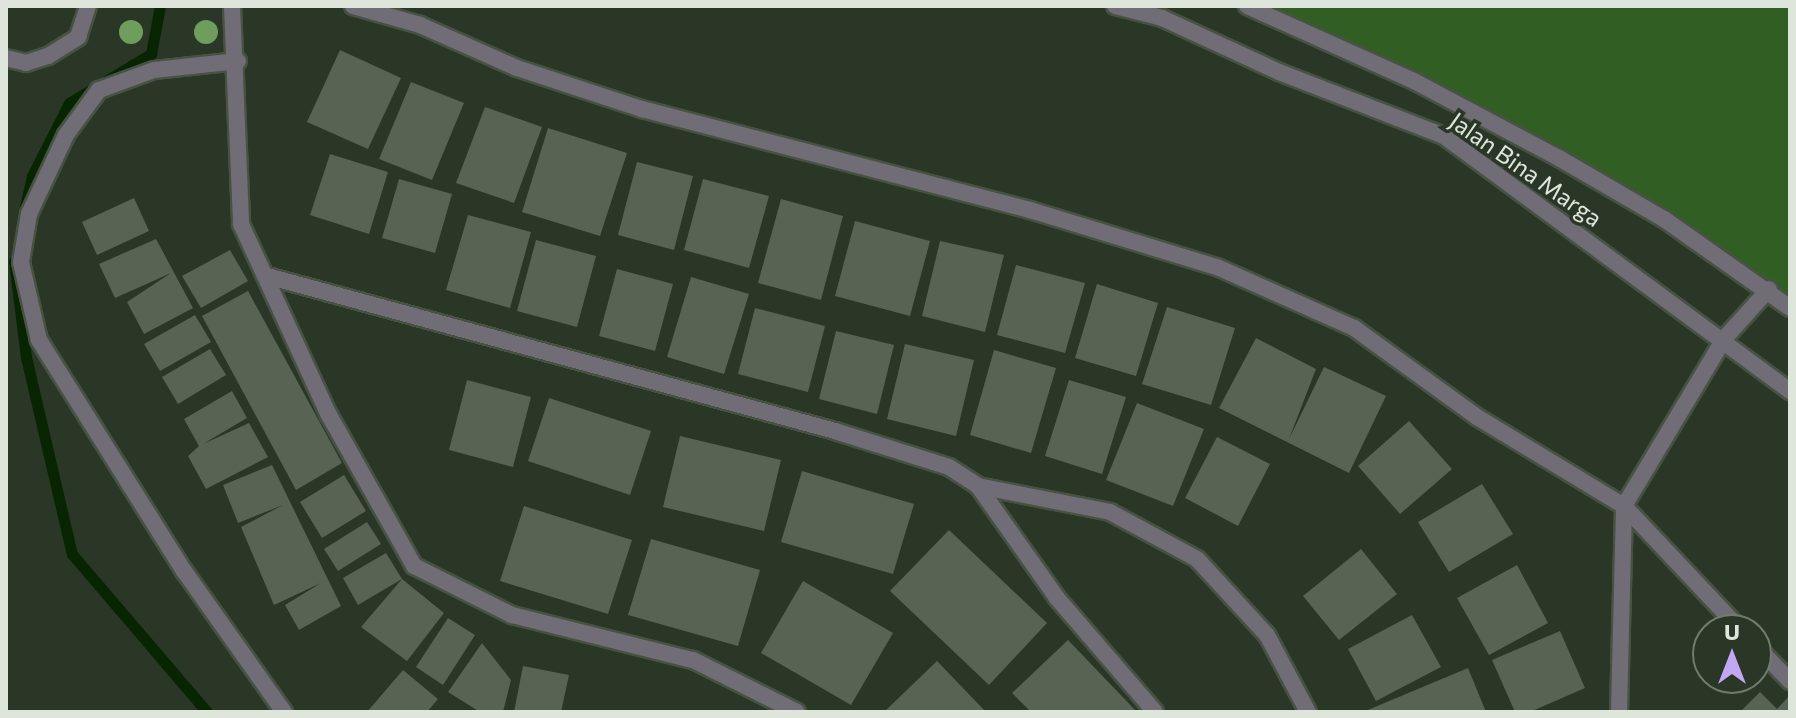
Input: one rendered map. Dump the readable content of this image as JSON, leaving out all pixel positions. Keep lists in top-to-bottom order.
{
  "streets": {
    "street": ["Jalan Bina Marga"]
  },
  "north": "top"
}
